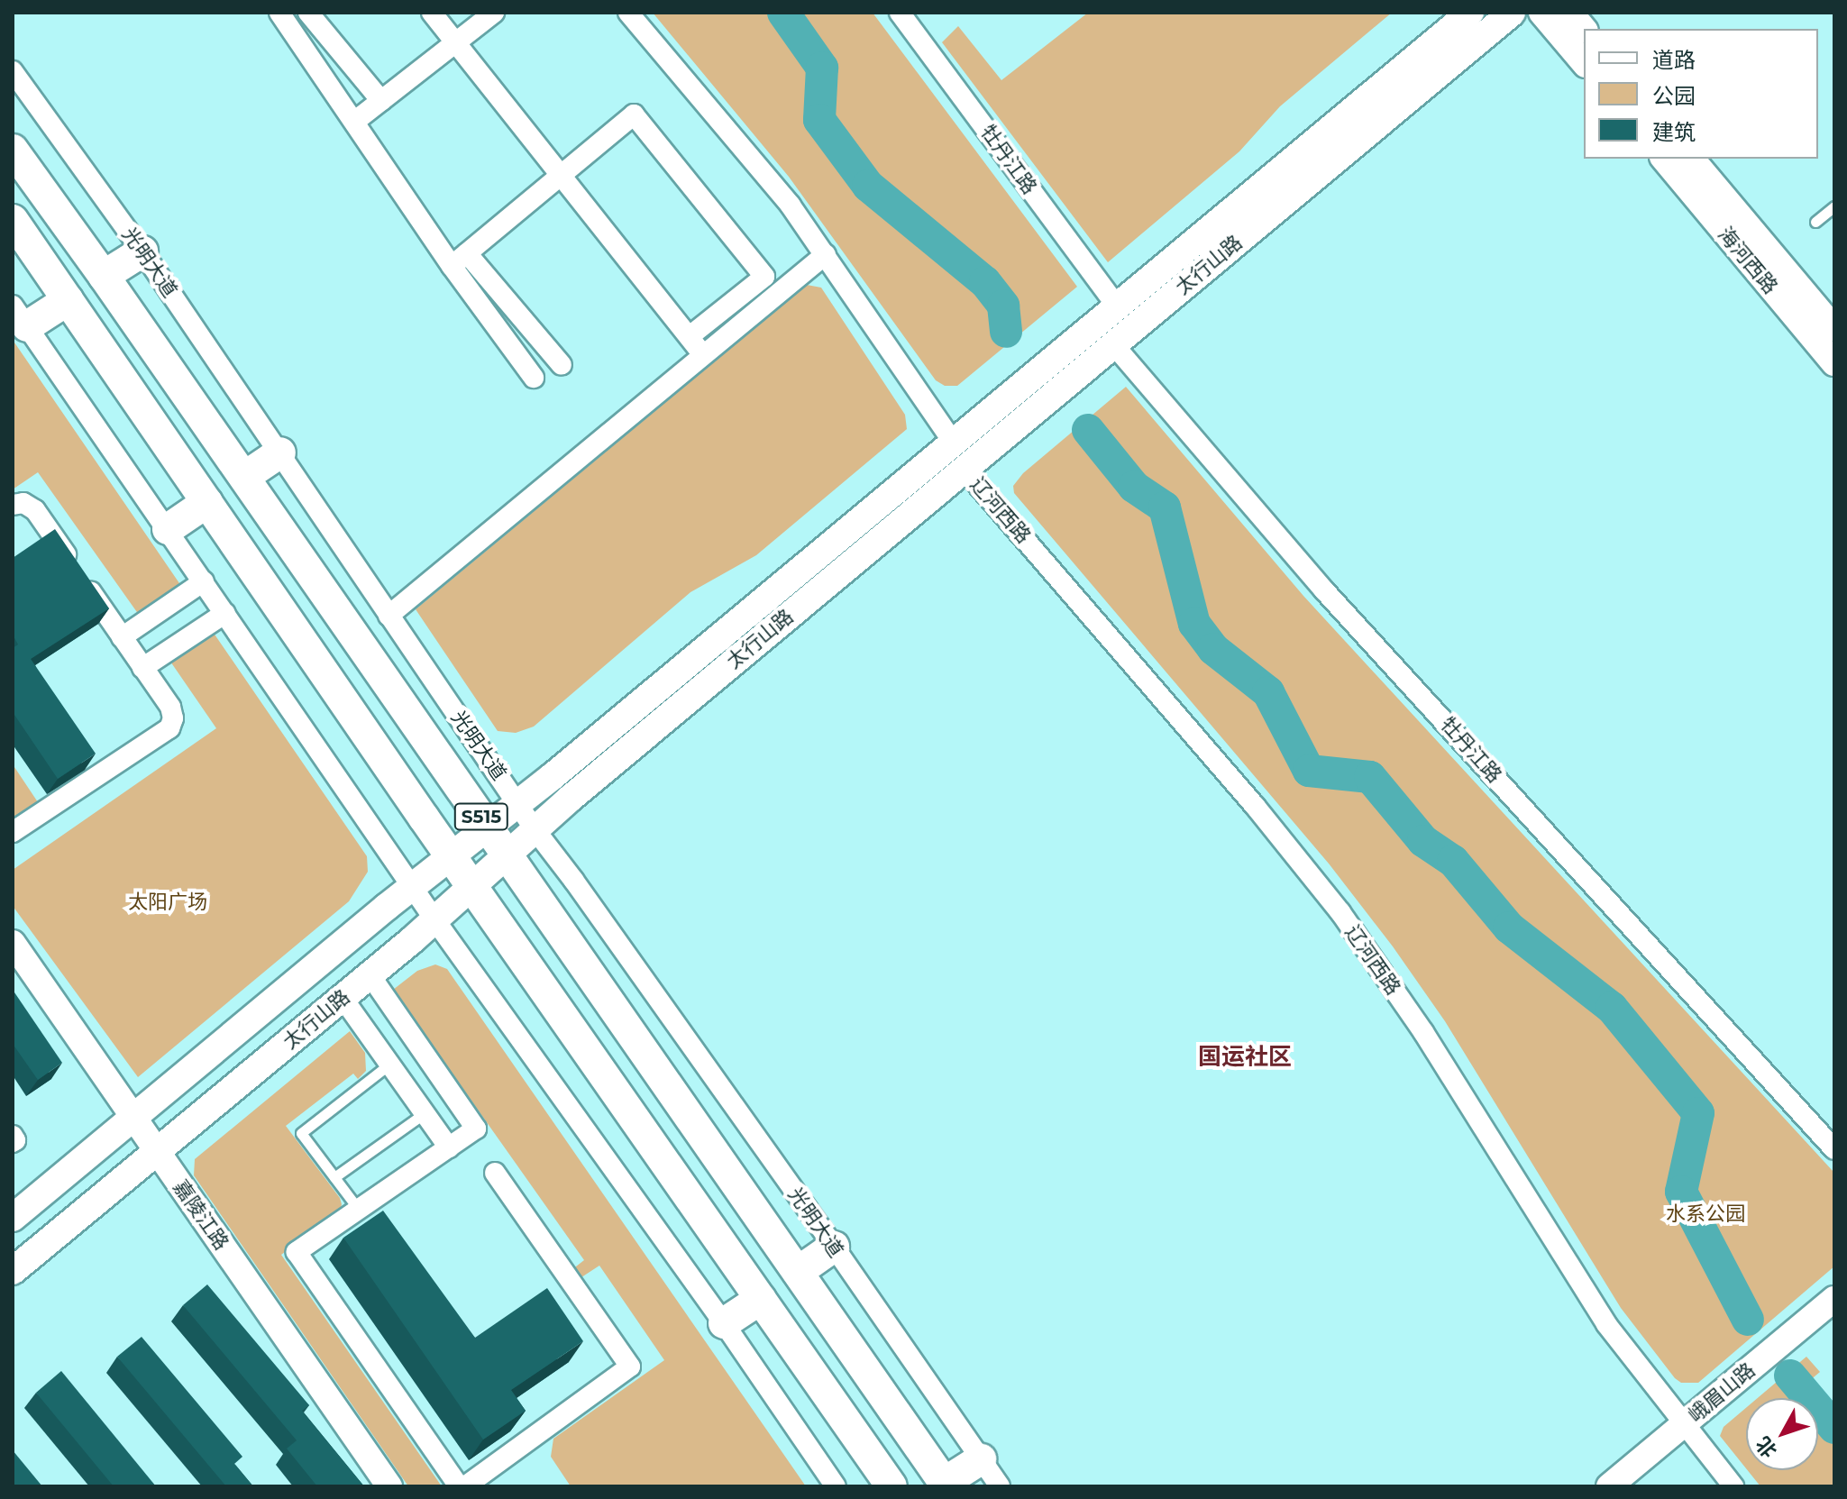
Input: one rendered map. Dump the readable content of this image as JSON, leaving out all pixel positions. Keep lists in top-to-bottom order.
{
  "streets": {
    "main road": ["光明大道", "太行山路", "S515"],
    "street": [
      "牡丹江路",
      "海河西路",
      "辽河西路",
      "嘉陵江路",
      "峨眉山路"
    ]
  },
  "crossings": [
    ["牡丹江路", "太行山路"],
    ["光明大道", "太行山路"],
    ["太行山路", "辽河西路"],
    ["太行山路", "S515"],
    ["太行山路", "嘉陵江路"],
    ["辽河西路", "峨眉山路"]
  ],
  "districts": ["国运社区"],
  "parks": ["太阳广场", "水系公园"],
  "legend": ["道路", "公园", "建筑"],
  "north": "bottom left"
}
